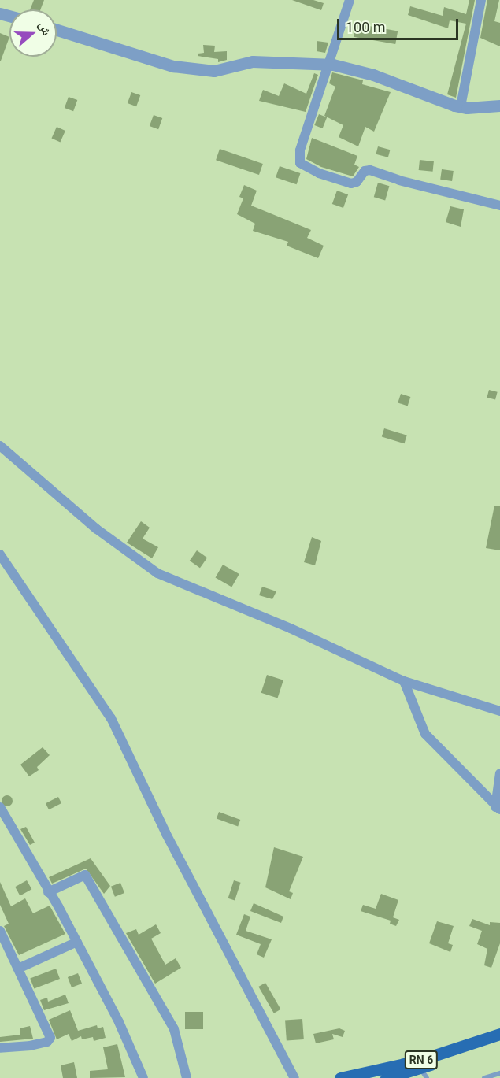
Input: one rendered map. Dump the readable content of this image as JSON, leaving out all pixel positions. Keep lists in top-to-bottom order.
{
  "streets": {
    "main road": ["RN 6"]
  },
  "scale_bar": "100 m",
  "north": "right"
}
